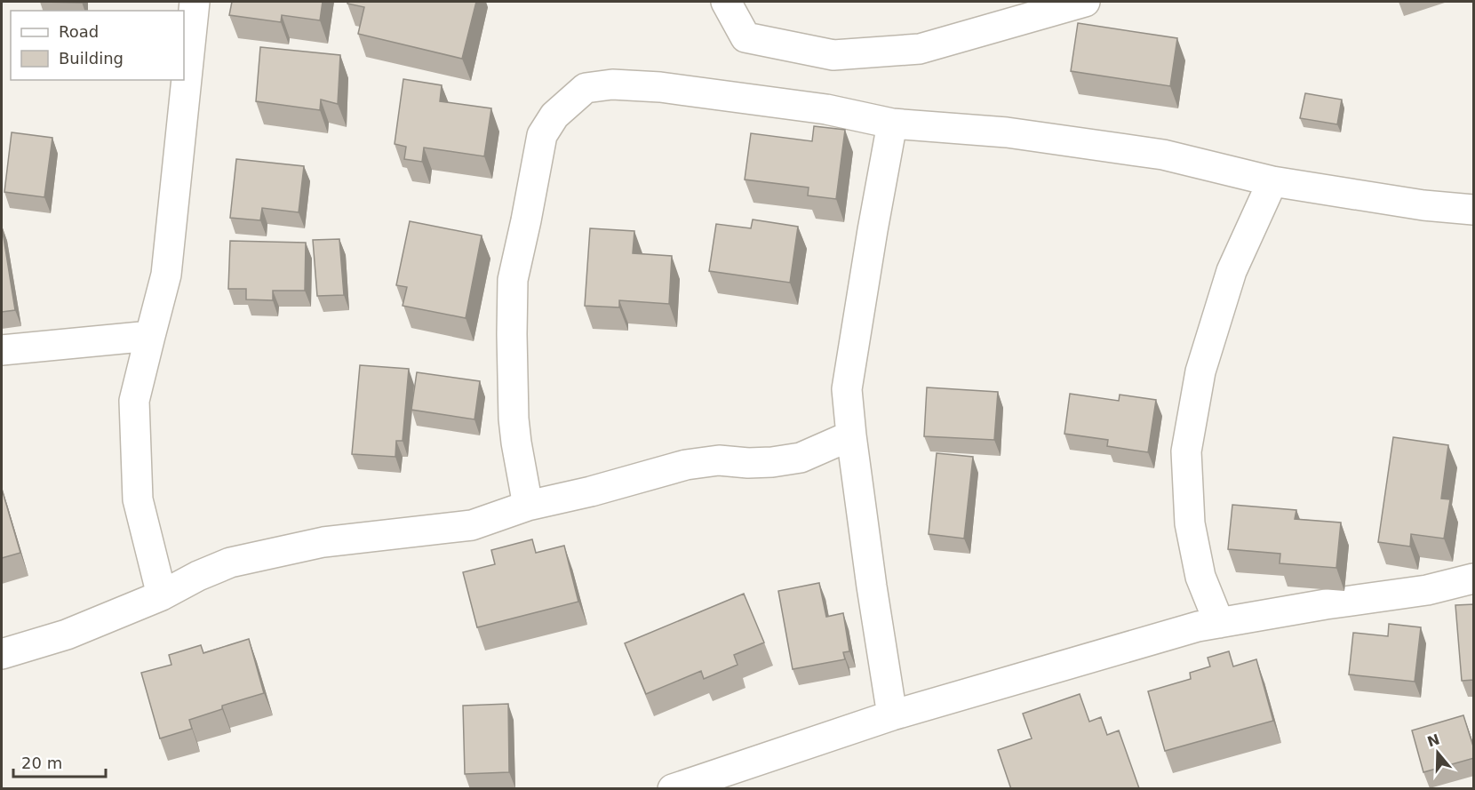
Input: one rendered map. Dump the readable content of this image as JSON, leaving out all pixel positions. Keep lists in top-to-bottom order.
{
  "legend": ["Road", "Building"],
  "scale_bar": "20 m",
  "north": "top"
}
